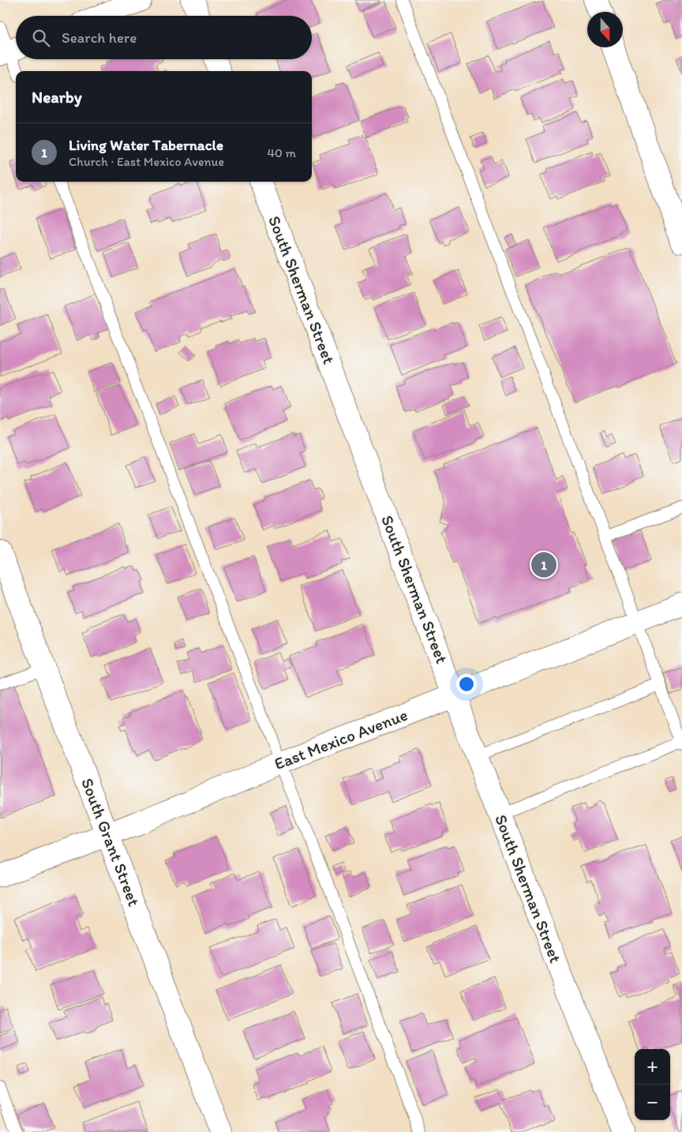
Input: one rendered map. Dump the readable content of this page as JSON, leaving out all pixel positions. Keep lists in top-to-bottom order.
{
  "streets": {
    "street": ["South Sherman Street", "East Mexico Avenue", "South Grant Street"]
  },
  "crossings": [
    ["South Sherman Street", "East Mexico Avenue"],
    ["East Mexico Avenue", "South Grant Street"]
  ],
  "north": "bottom",
  "page": {
    "search": "Search here",
    "heading": "Nearby",
    "list": [
      {
        "mark": "1",
        "name": "Living Water Tabernacle",
        "note": "Church · East Mexico Avenue",
        "value": "40 m"
      }
    ],
    "pins": "1",
    "map_buttons": ["+", "−"]
  }
}
